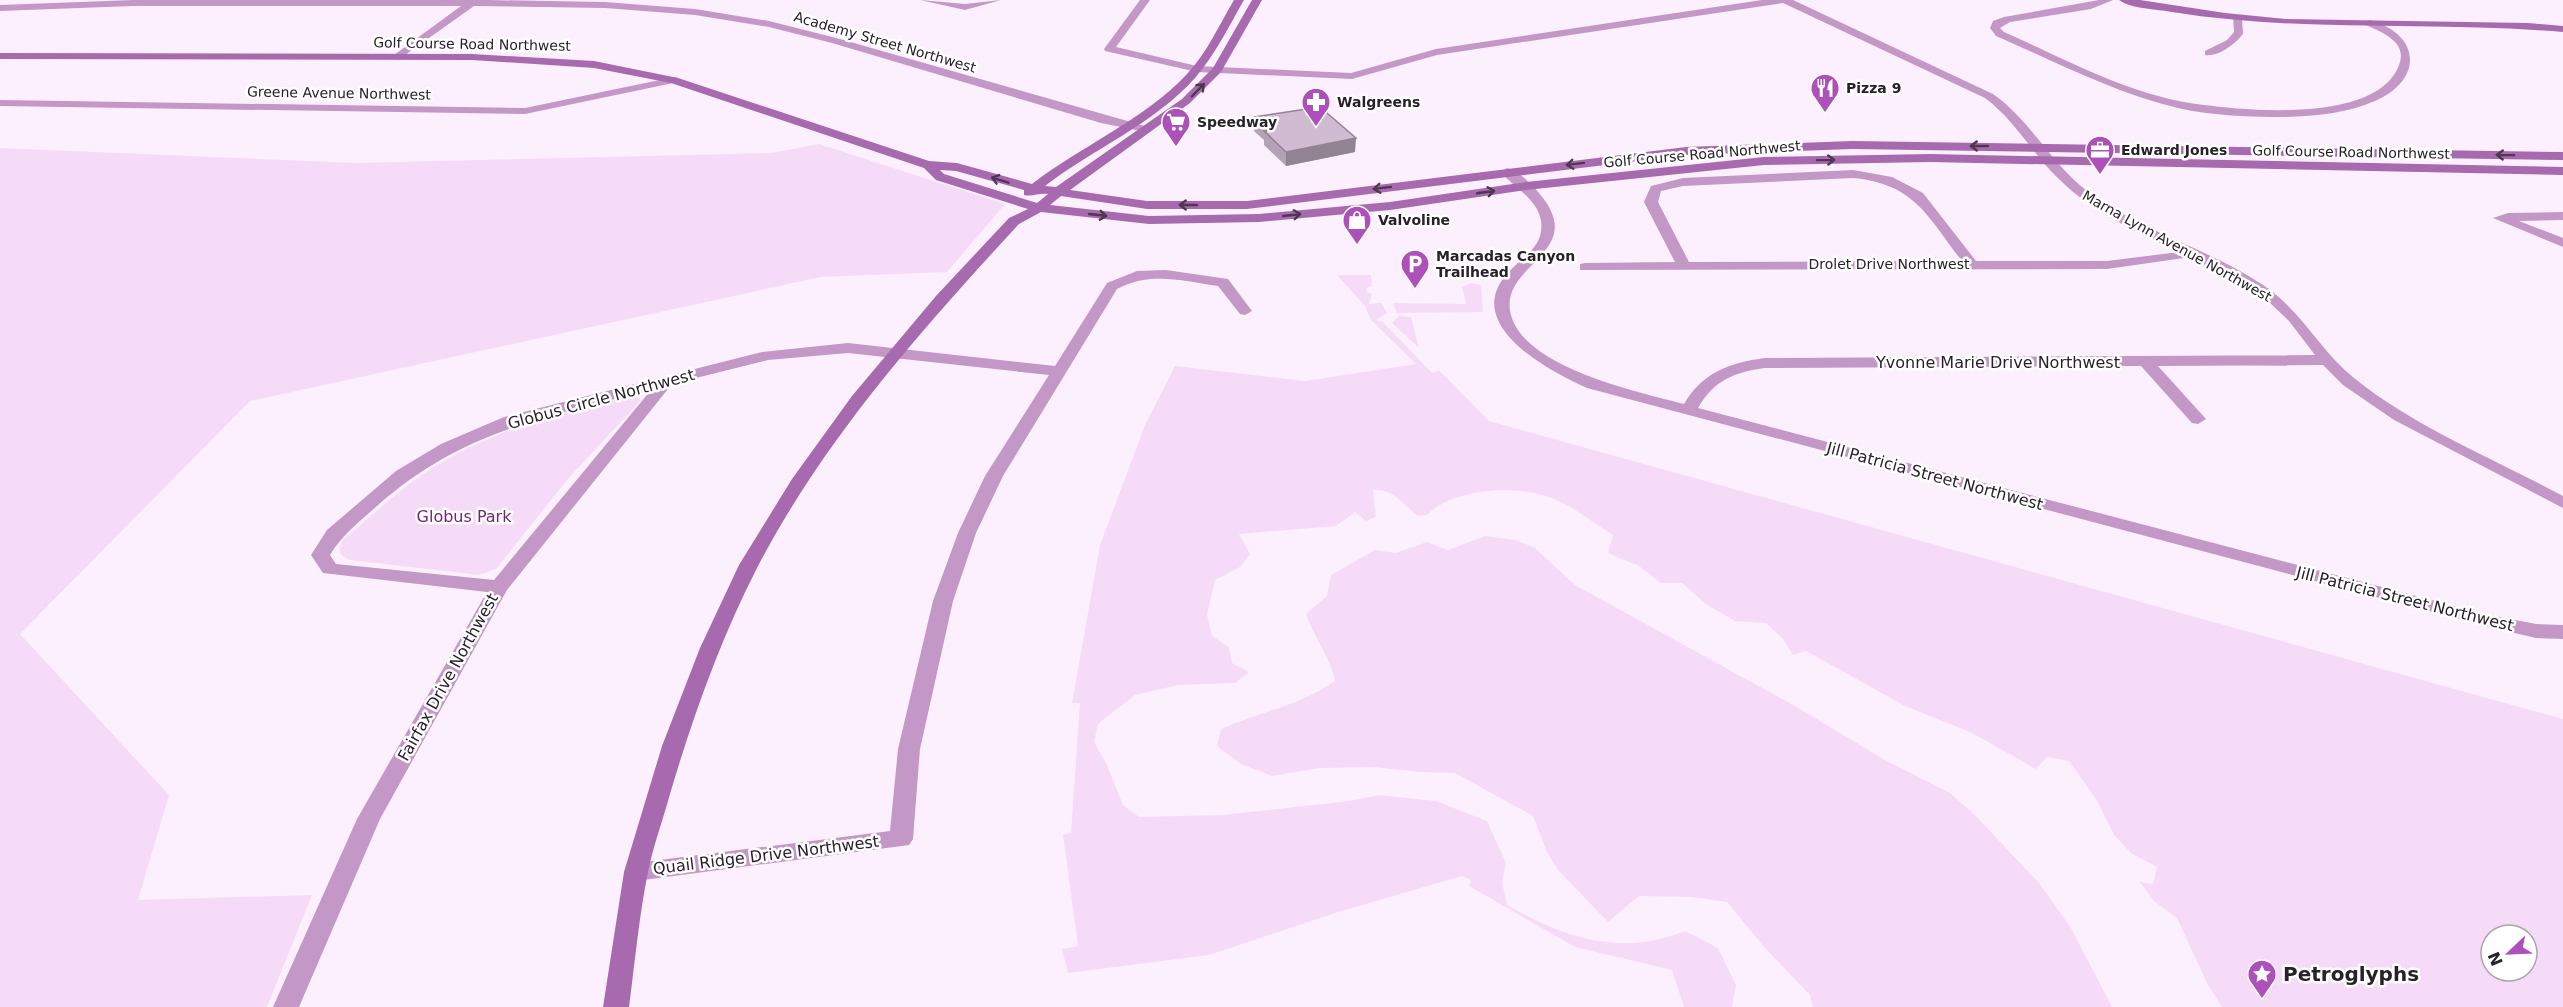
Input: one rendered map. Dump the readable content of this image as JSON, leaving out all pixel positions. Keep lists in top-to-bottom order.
{
  "streets": {
    "main road": ["Golf Course Road Northwest"],
    "street": [
      "Academy Street Northwest",
      "Greene Avenue Northwest",
      "Marna Lynn Avenue Northwest",
      "Drolet Drive Northwest",
      "Yvonne Marie Drive Northwest",
      "Globus Circle Northwest",
      "Jill Patricia Street Northwest",
      "Fairfax Drive Northwest",
      "Quail Ridge Drive Northwest"
    ]
  },
  "crossings": [
    ["Golf Course Road Northwest", "Greene Avenue Northwest"],
    ["Golf Course Road Northwest", "Marna Lynn Avenue Northwest"],
    ["Golf Course Road Northwest", "Jill Patricia Street Northwest"],
    ["Marna Lynn Avenue Northwest", "Drolet Drive Northwest"],
    ["Marna Lynn Avenue Northwest", "Yvonne Marie Drive Northwest"],
    ["Yvonne Marie Drive Northwest", "Jill Patricia Street Northwest"],
    ["Globus Circle Northwest", "Fairfax Drive Northwest"]
  ],
  "parks": ["Globus Park"],
  "places": {
    "restaurant": ["Pizza 9"],
    "pharmacy": ["Walgreens"],
    "supermarket": ["Speedway"],
    "office": ["Edward Jones"],
    "shop": ["Valvoline"],
    "parking": ["Marcadas Canyon Trailhead"],
    "place": ["Petroglyphs"]
  },
  "north": "bottom left"
}
